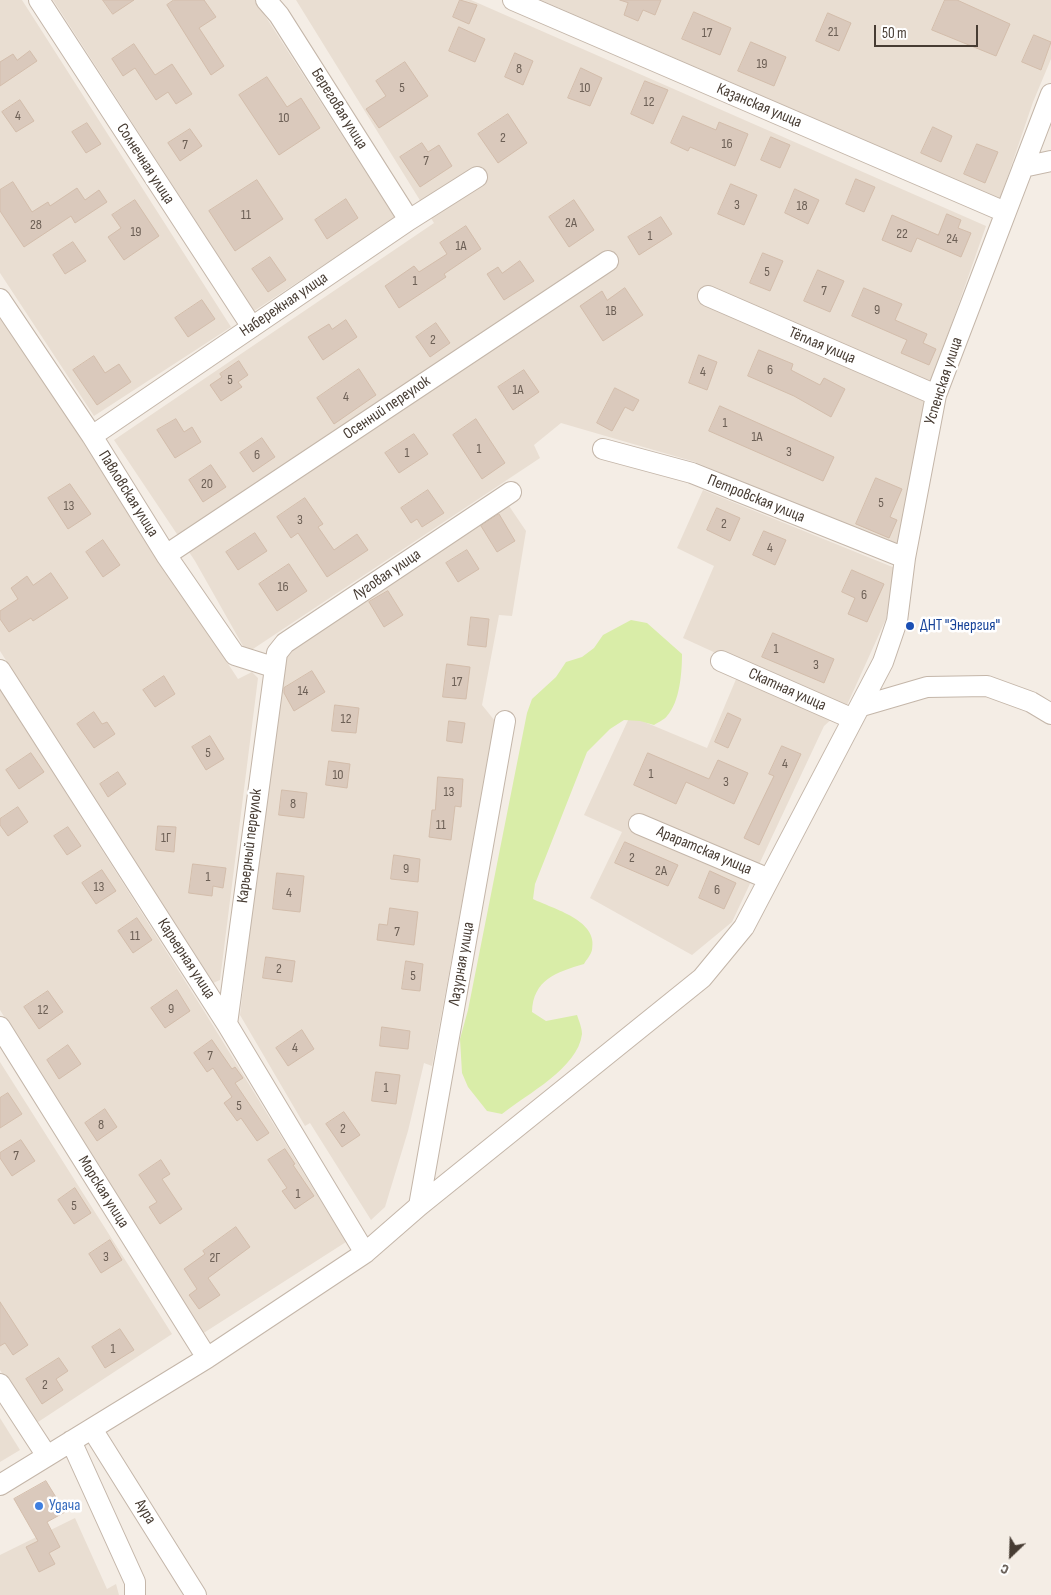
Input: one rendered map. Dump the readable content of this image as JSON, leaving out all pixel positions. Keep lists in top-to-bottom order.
{
  "streets": {
    "street": [
      "Казанская улица",
      "Береговая улица",
      "Солнечная улица",
      "Набережная улица",
      "Тёплая улица",
      "Успенская улица",
      "Осенний переулок",
      "Павловская улица",
      "Петровская улица",
      "Луговая улица",
      "Скатная улица",
      "Карьерный переулок",
      "Араратская улица",
      "Карьерная улица",
      "Лазурная улица",
      "Морская улица",
      "Аура"
    ]
  },
  "crossings": [
    ["Казанская улица", "Успенская улица"],
    ["Береговая улица", "Набережная улица"],
    ["Солнечная улица", "Набережная улица"],
    ["Набережная улица", "Павловская улица"],
    ["Тёплая улица", "Успенская улица"],
    ["Успенская улица", "Петровская улица"],
    ["Успенская улица", "Скатная улица"],
    ["Успенская улица", "Араратская улица"],
    ["Успенская улица", "Карьерная улица"],
    ["Успенская улица", "Лазурная улица"],
    ["Успенская улица", "Морская улица"],
    ["Успенская улица", "Аура"],
    ["Осенний переулок", "Павловская улица"],
    ["Павловская улица", "Луговая улица"],
    ["Павловская улица", "Карьерный переулок"],
    ["Луговая улица", "Карьерный переулок"],
    ["Карьерный переулок", "Карьерная улица"]
  ],
  "places": ["ДНТ \"Энергия\"", "Удача"],
  "house_numbers": [
    "21",
    "17",
    "19",
    "8",
    "5",
    "10",
    "12",
    "4",
    "10",
    "2",
    "16",
    "7",
    "7",
    "3",
    "18",
    "11",
    "2А",
    "28",
    "19",
    "22",
    "1",
    "24",
    "1А",
    "5",
    "1",
    "7",
    "9",
    "1В",
    "2",
    "6",
    "4",
    "5",
    "1А",
    "4",
    "1",
    "1А",
    "1",
    "3",
    "1",
    "6",
    "20",
    "5",
    "13",
    "3",
    "2",
    "4",
    "16",
    "6",
    "1",
    "3",
    "17",
    "14",
    "12",
    "5",
    "4",
    "1",
    "10",
    "3",
    "13",
    "8",
    "11",
    "1Г",
    "2",
    "9",
    "2А",
    "1",
    "13",
    "6",
    "4",
    "7",
    "11",
    "2",
    "5",
    "9",
    "12",
    "4",
    "7",
    "1",
    "5",
    "8",
    "2",
    "7",
    "1",
    "5",
    "3",
    "2Г",
    "1",
    "2"
  ],
  "scale_bar": "50 m",
  "north": "bottom left"
}
